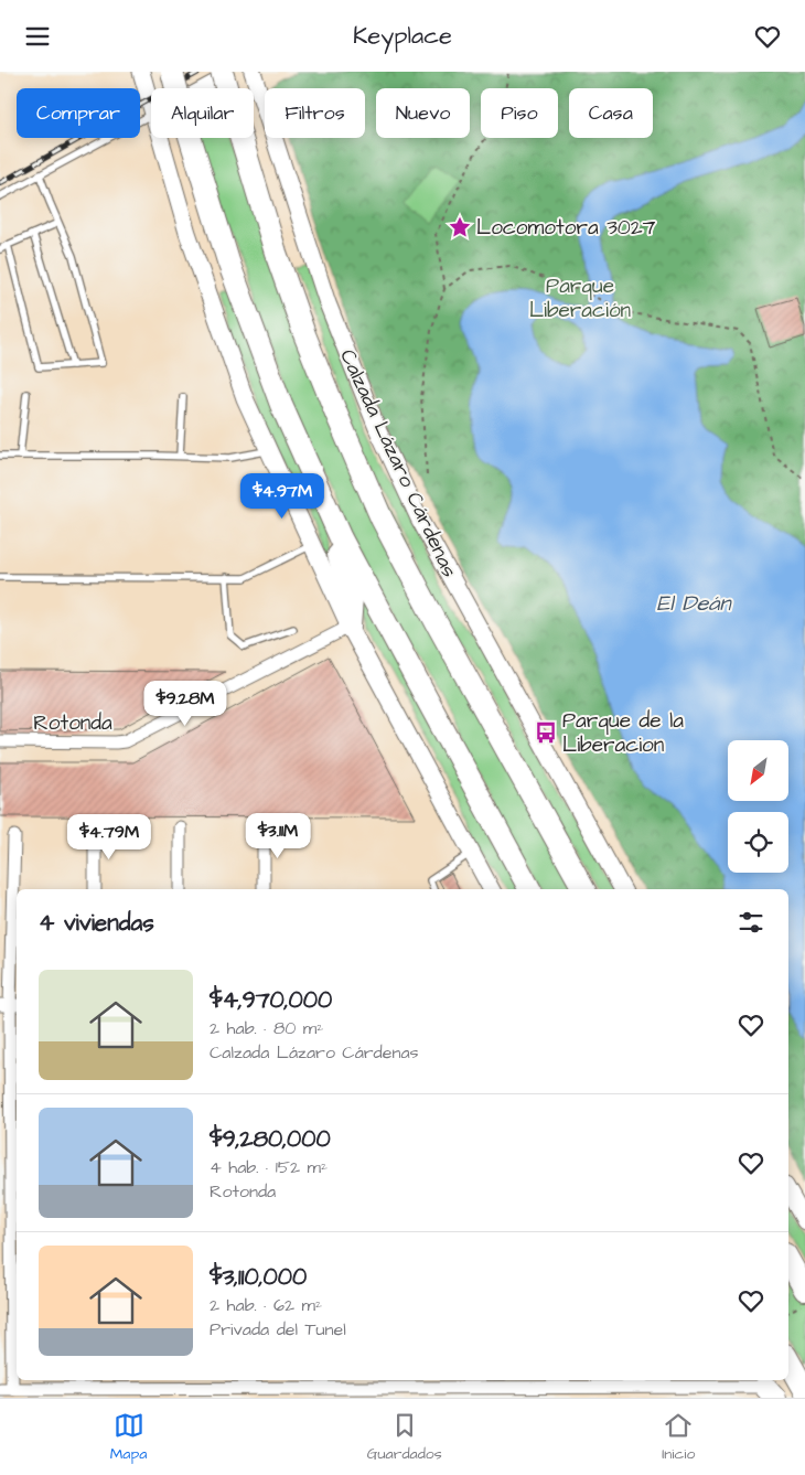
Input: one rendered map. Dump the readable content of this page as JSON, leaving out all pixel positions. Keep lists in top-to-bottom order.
{
  "streets": {
    "highway": ["Calzada Lázaro Cárdenas"],
    "street": ["Rotonda"]
  },
  "water": ["El Deán"],
  "parks": ["Parque Liberación"],
  "places": {
    "place": ["Locomotora 3027"],
    "bus stop": ["Parque de la Liberacion"]
  },
  "north": "bottom left",
  "page": {
    "header": "Keyplace",
    "chip": [
      "Comprar",
      "Alquilar",
      "Filtros",
      "Nuevo",
      "Piso",
      "Casa"
    ],
    "price": [
      "$4.97M",
      "$9.28M",
      "$3.11M",
      "$4.79M"
    ],
    "heading": "4 viviendas",
    "list": [
      {
        "name": "$4,970,000",
        "note": "2 hab. · 80 m² · Calzada Lázaro Cárdenas"
      },
      {
        "name": "$9,280,000",
        "note": "4 hab. · 152 m² · Rotonda"
      },
      {
        "name": "$3,110,000",
        "note": "2 hab. · 62 m² · Privada del Tunel"
      }
    ],
    "tabs": ["Mapa", "Guardados", "Inicio"]
  }
}
